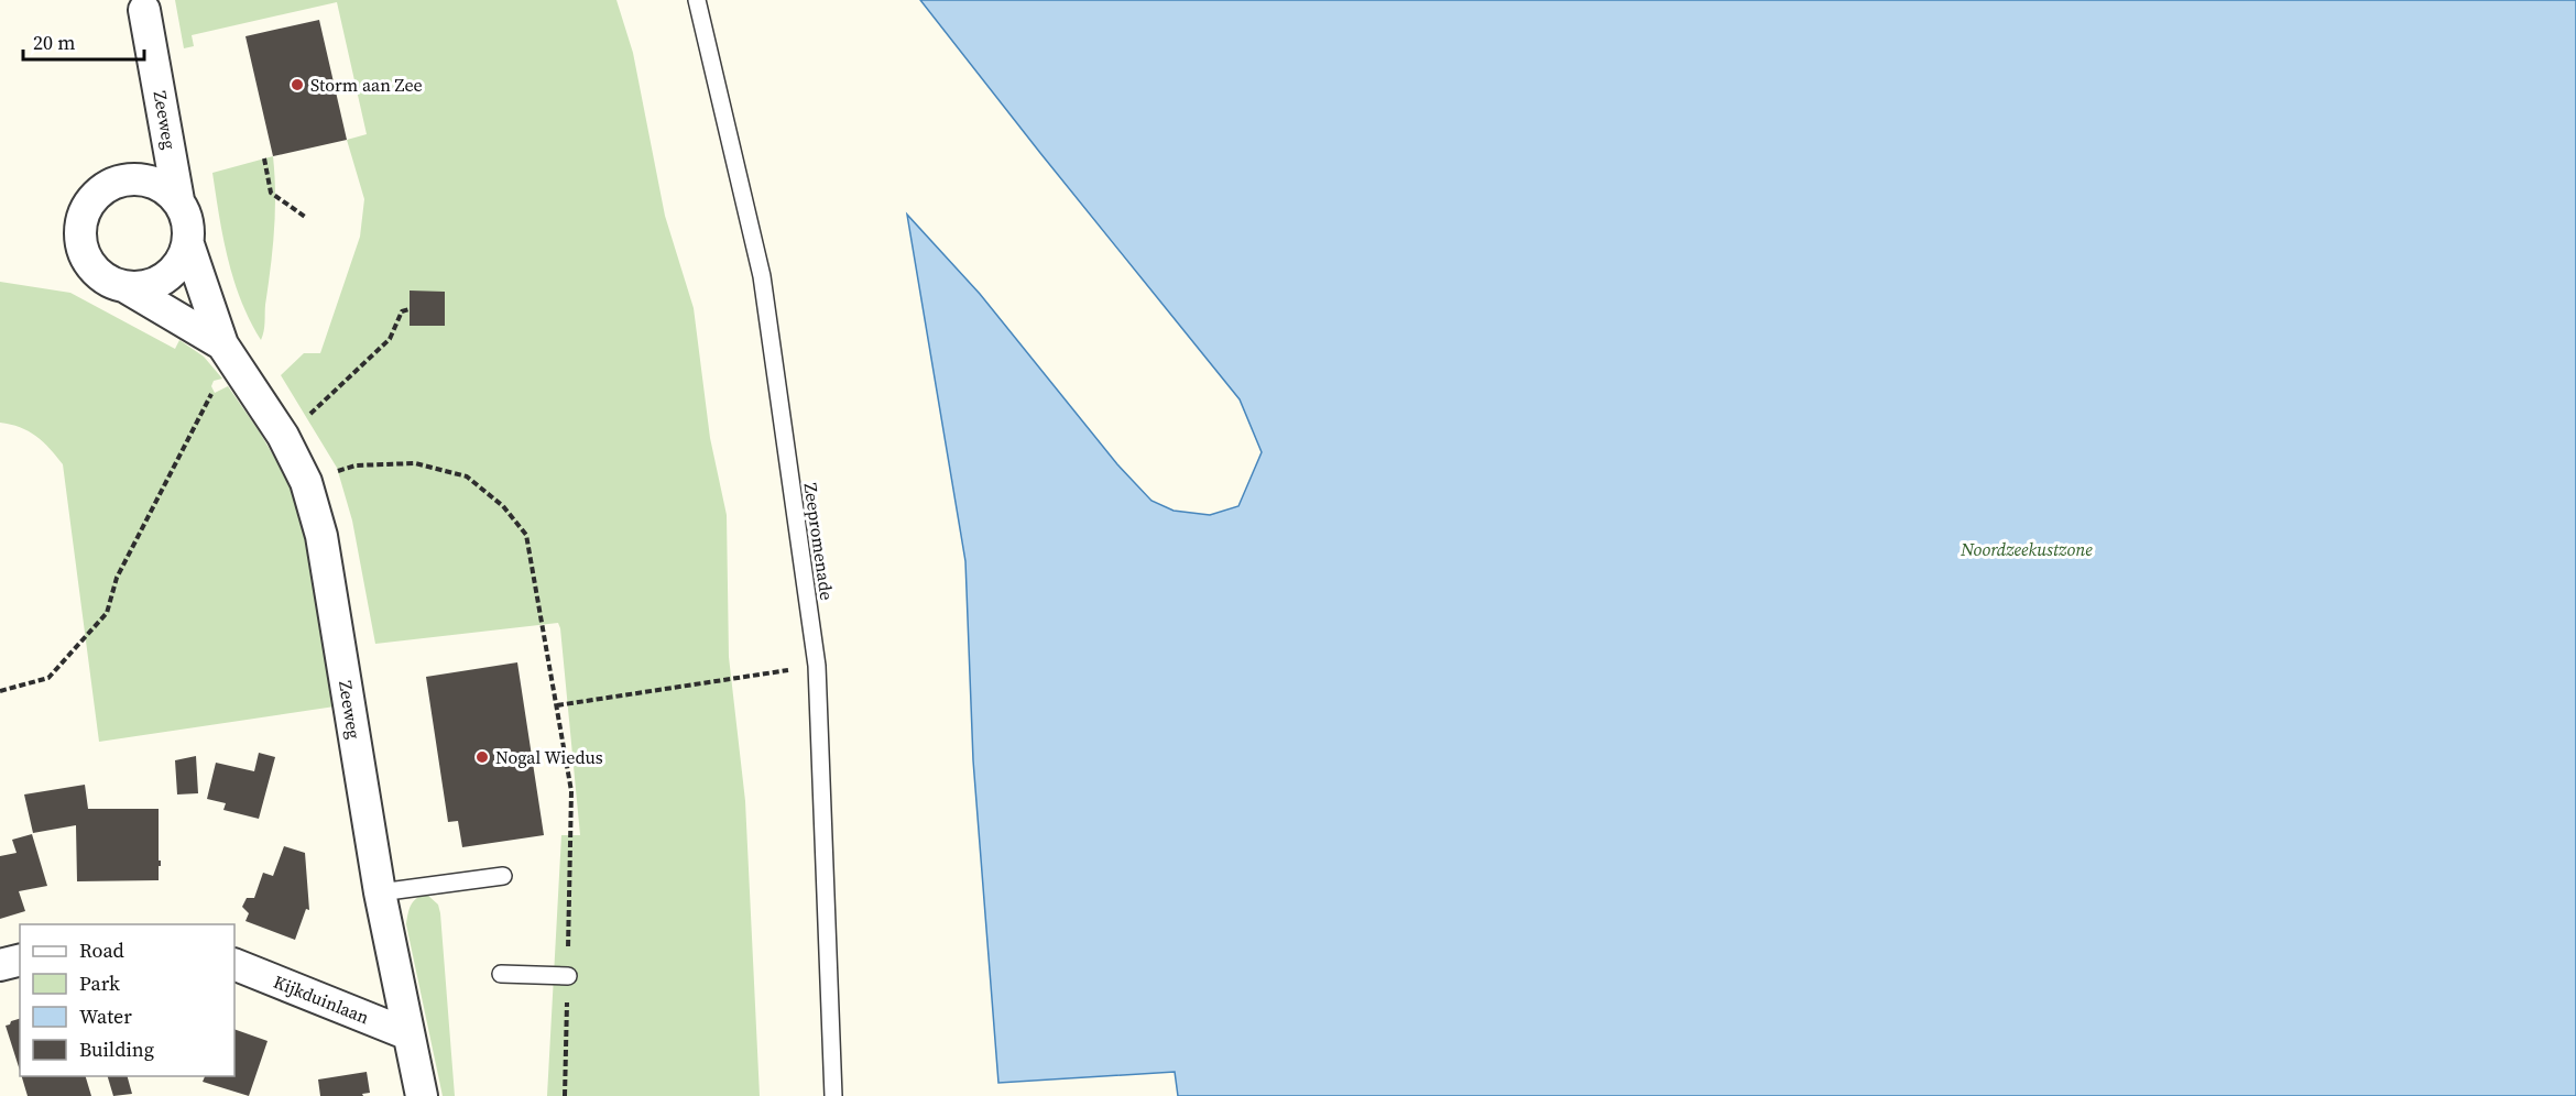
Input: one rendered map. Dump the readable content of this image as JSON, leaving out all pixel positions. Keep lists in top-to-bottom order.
{
  "streets": {
    "street": ["Zeeweg", "Kijkduinlaan"],
    "lane": ["Zeepromenade"]
  },
  "crossings": [
    ["Zeeweg", "Kijkduinlaan"]
  ],
  "parks": ["Noordzeekustzone"],
  "places": ["Storm aan Zee", "Nogal Wiedus"],
  "legend": [
    "Road",
    "Park",
    "Water",
    "Building"
  ],
  "scale_bar": "20 m"
}
